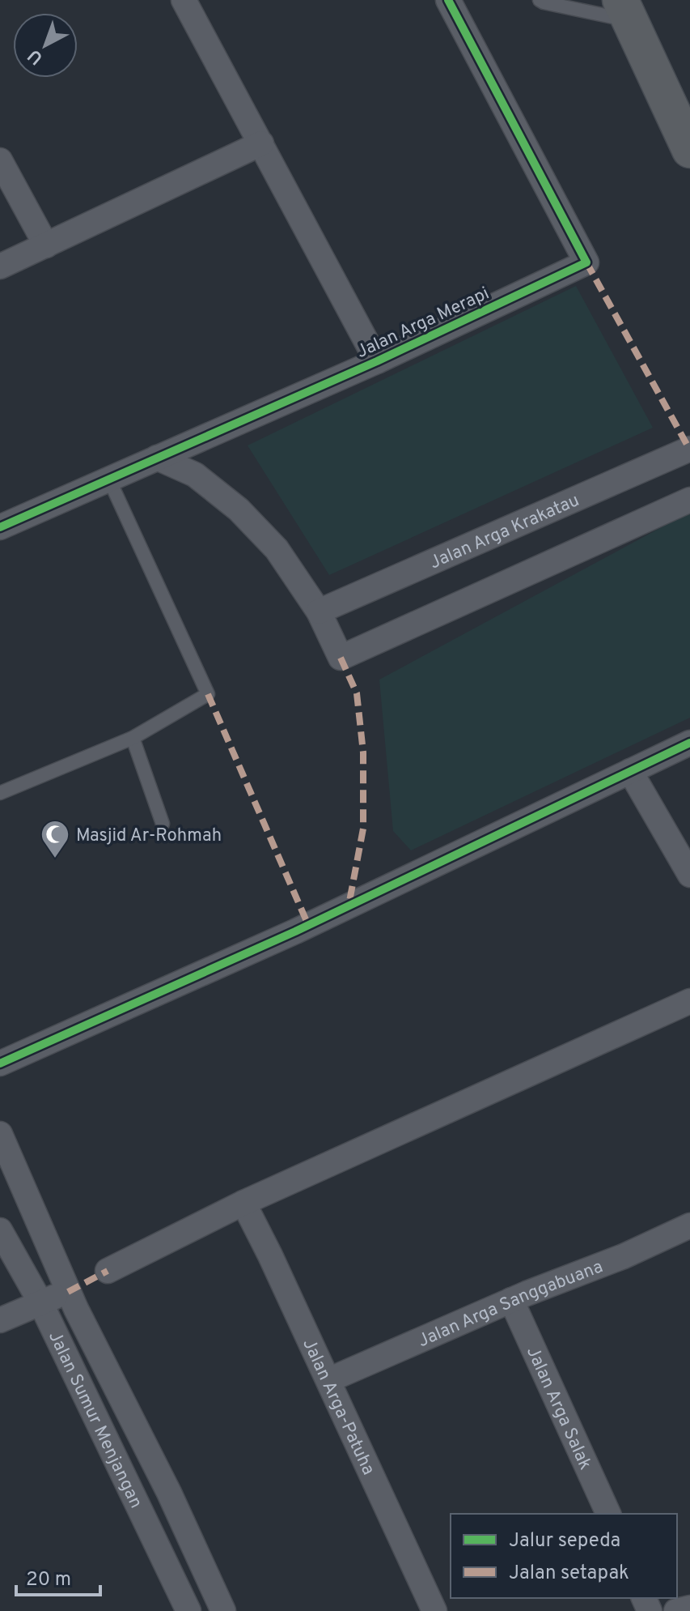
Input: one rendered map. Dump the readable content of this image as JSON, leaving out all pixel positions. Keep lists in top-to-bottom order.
{
  "streets": {
    "street": [
      "Jalan Arga Merapi",
      "Jalan Arga Krakatau",
      "Jalan Arga Sanggabuana",
      "Jalan Arga-Patuha",
      "Jalan Arga Salak",
      "Jalan Sumur Menjangan"
    ]
  },
  "crossings": [
    ["Jalan Arga Sanggabuana", "Jalan Arga-Patuha"],
    ["Jalan Arga Sanggabuana", "Jalan Arga Salak"]
  ],
  "places": {
    "mosque": ["Masjid Ar-Rohmah"]
  },
  "legend": ["Jalur sepeda", "Jalan setapak"],
  "scale_bar": "20 m",
  "north": "bottom left"
}
